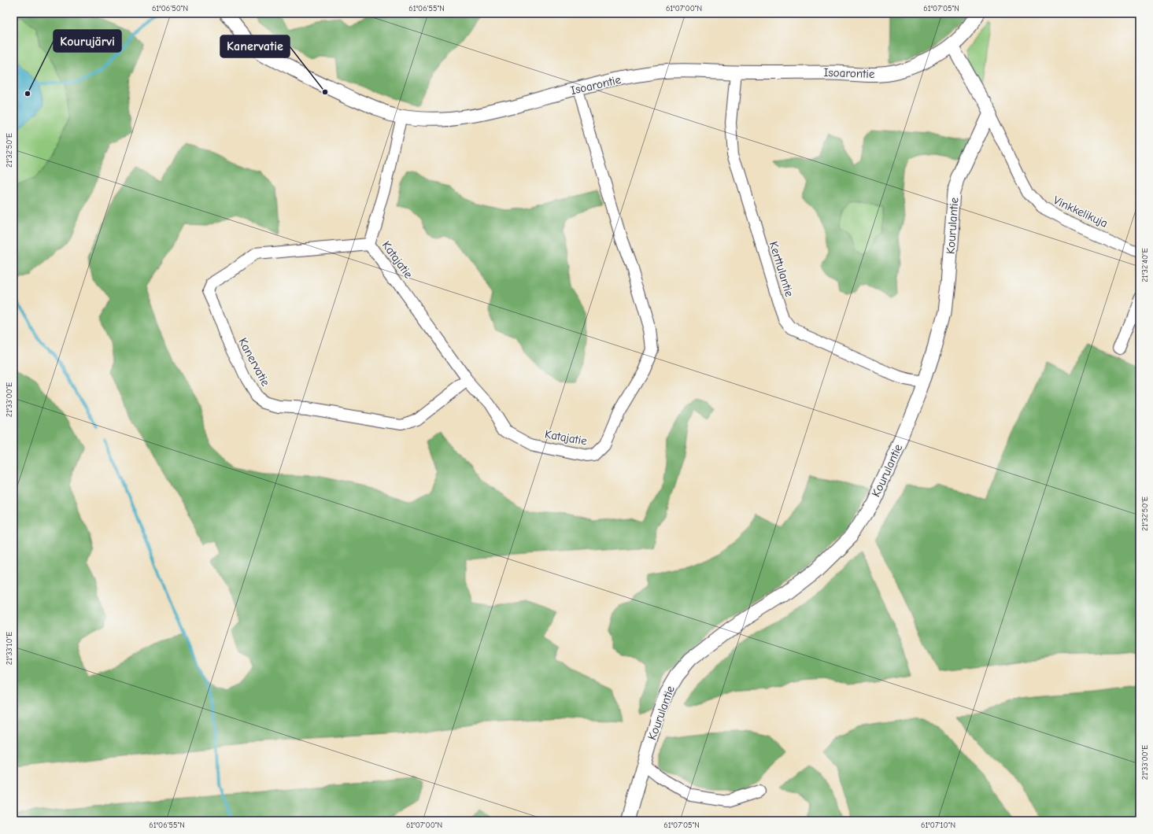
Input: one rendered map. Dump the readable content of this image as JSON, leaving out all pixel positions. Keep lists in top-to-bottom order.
{
  "streets": {
    "street": [
      "Isoarontie",
      "Vinkkelikuja",
      "Kourulantie",
      "Katajatie",
      "Kerttulantie",
      "Kanervatie"
    ]
  },
  "crossings": [
    ["Isoarontie", "Katajatie"],
    ["Isoarontie", "Kerttulantie"],
    ["Vinkkelikuja", "Kourulantie"],
    ["Kourulantie", "Kerttulantie"],
    ["Katajatie", "Kanervatie"]
  ],
  "places": ["Kanervatie", "Kourujärvi"],
  "coordinates": [
    "61°06'50\"N",
    "61°06'55\"N",
    "61°07'00\"N",
    "61°07'05\"N",
    "21°32'50\"E",
    "21°32'40\"E",
    "21°33'00\"E",
    "21°33'10\"E",
    "61°07'10\"N"
  ]
}
